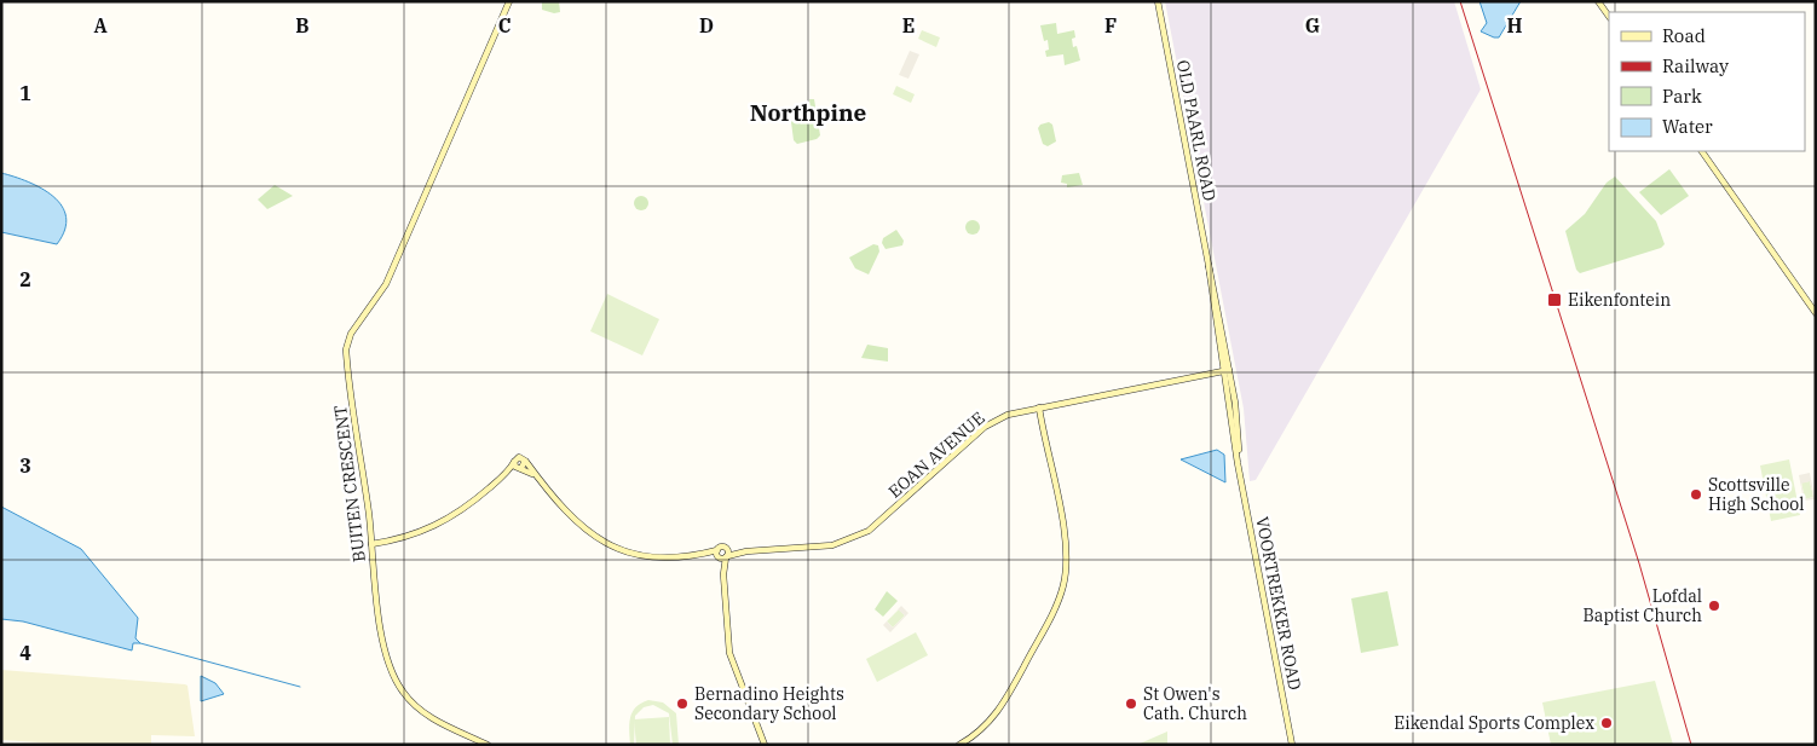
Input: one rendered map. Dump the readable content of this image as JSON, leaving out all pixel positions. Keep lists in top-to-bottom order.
{
  "streets": {
    "street": [
      "OLD PAARL ROAD",
      "EOAN AVENUE",
      "BUITEN CRESCENT",
      "VOORTREKKER ROAD"
    ]
  },
  "crossings": [
    ["OLD PAARL ROAD", "EOAN AVENUE"],
    ["OLD PAARL ROAD", "VOORTREKKER ROAD"],
    ["EOAN AVENUE", "VOORTREKKER ROAD"]
  ],
  "districts": ["Northpine"],
  "places": {
    "transit": ["Eikenfontein"],
    "other": [
      "Scottsville High School",
      "Lofdal Baptist Church",
      "Bernadino Heights Secondary School",
      "St Owen's Cath. Church",
      "Eikendal Sports Complex"
    ]
  },
  "legend": [
    "Road",
    "Railway",
    "Park",
    "Water"
  ],
  "grid": {
    "columns": [
      "A",
      "B",
      "C",
      "D",
      "E",
      "F",
      "G",
      "H"
    ],
    "rows": [
      "1",
      "2",
      "3",
      "4"
    ]
  }
}
